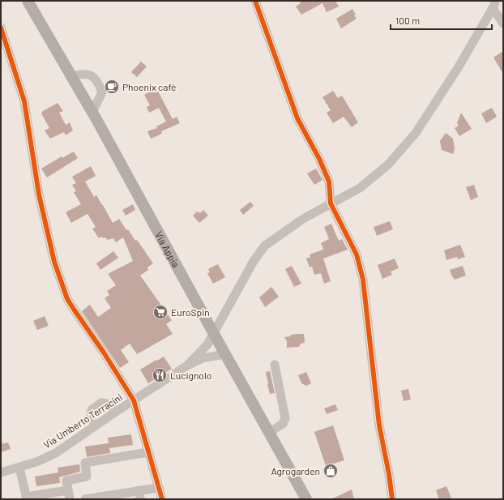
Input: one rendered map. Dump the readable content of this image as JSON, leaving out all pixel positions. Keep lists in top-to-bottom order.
{
  "streets": {
    "main road": ["Via Appia"],
    "street": ["Via Umberto Terracini"]
  },
  "places": {
    "cafe": ["Phoenix cafè"],
    "supermarket": ["EuroSpin"],
    "restaurant": ["Lucignolo"],
    "shop": ["Agrogarden"]
  },
  "scale_bar": "100 m"
}
